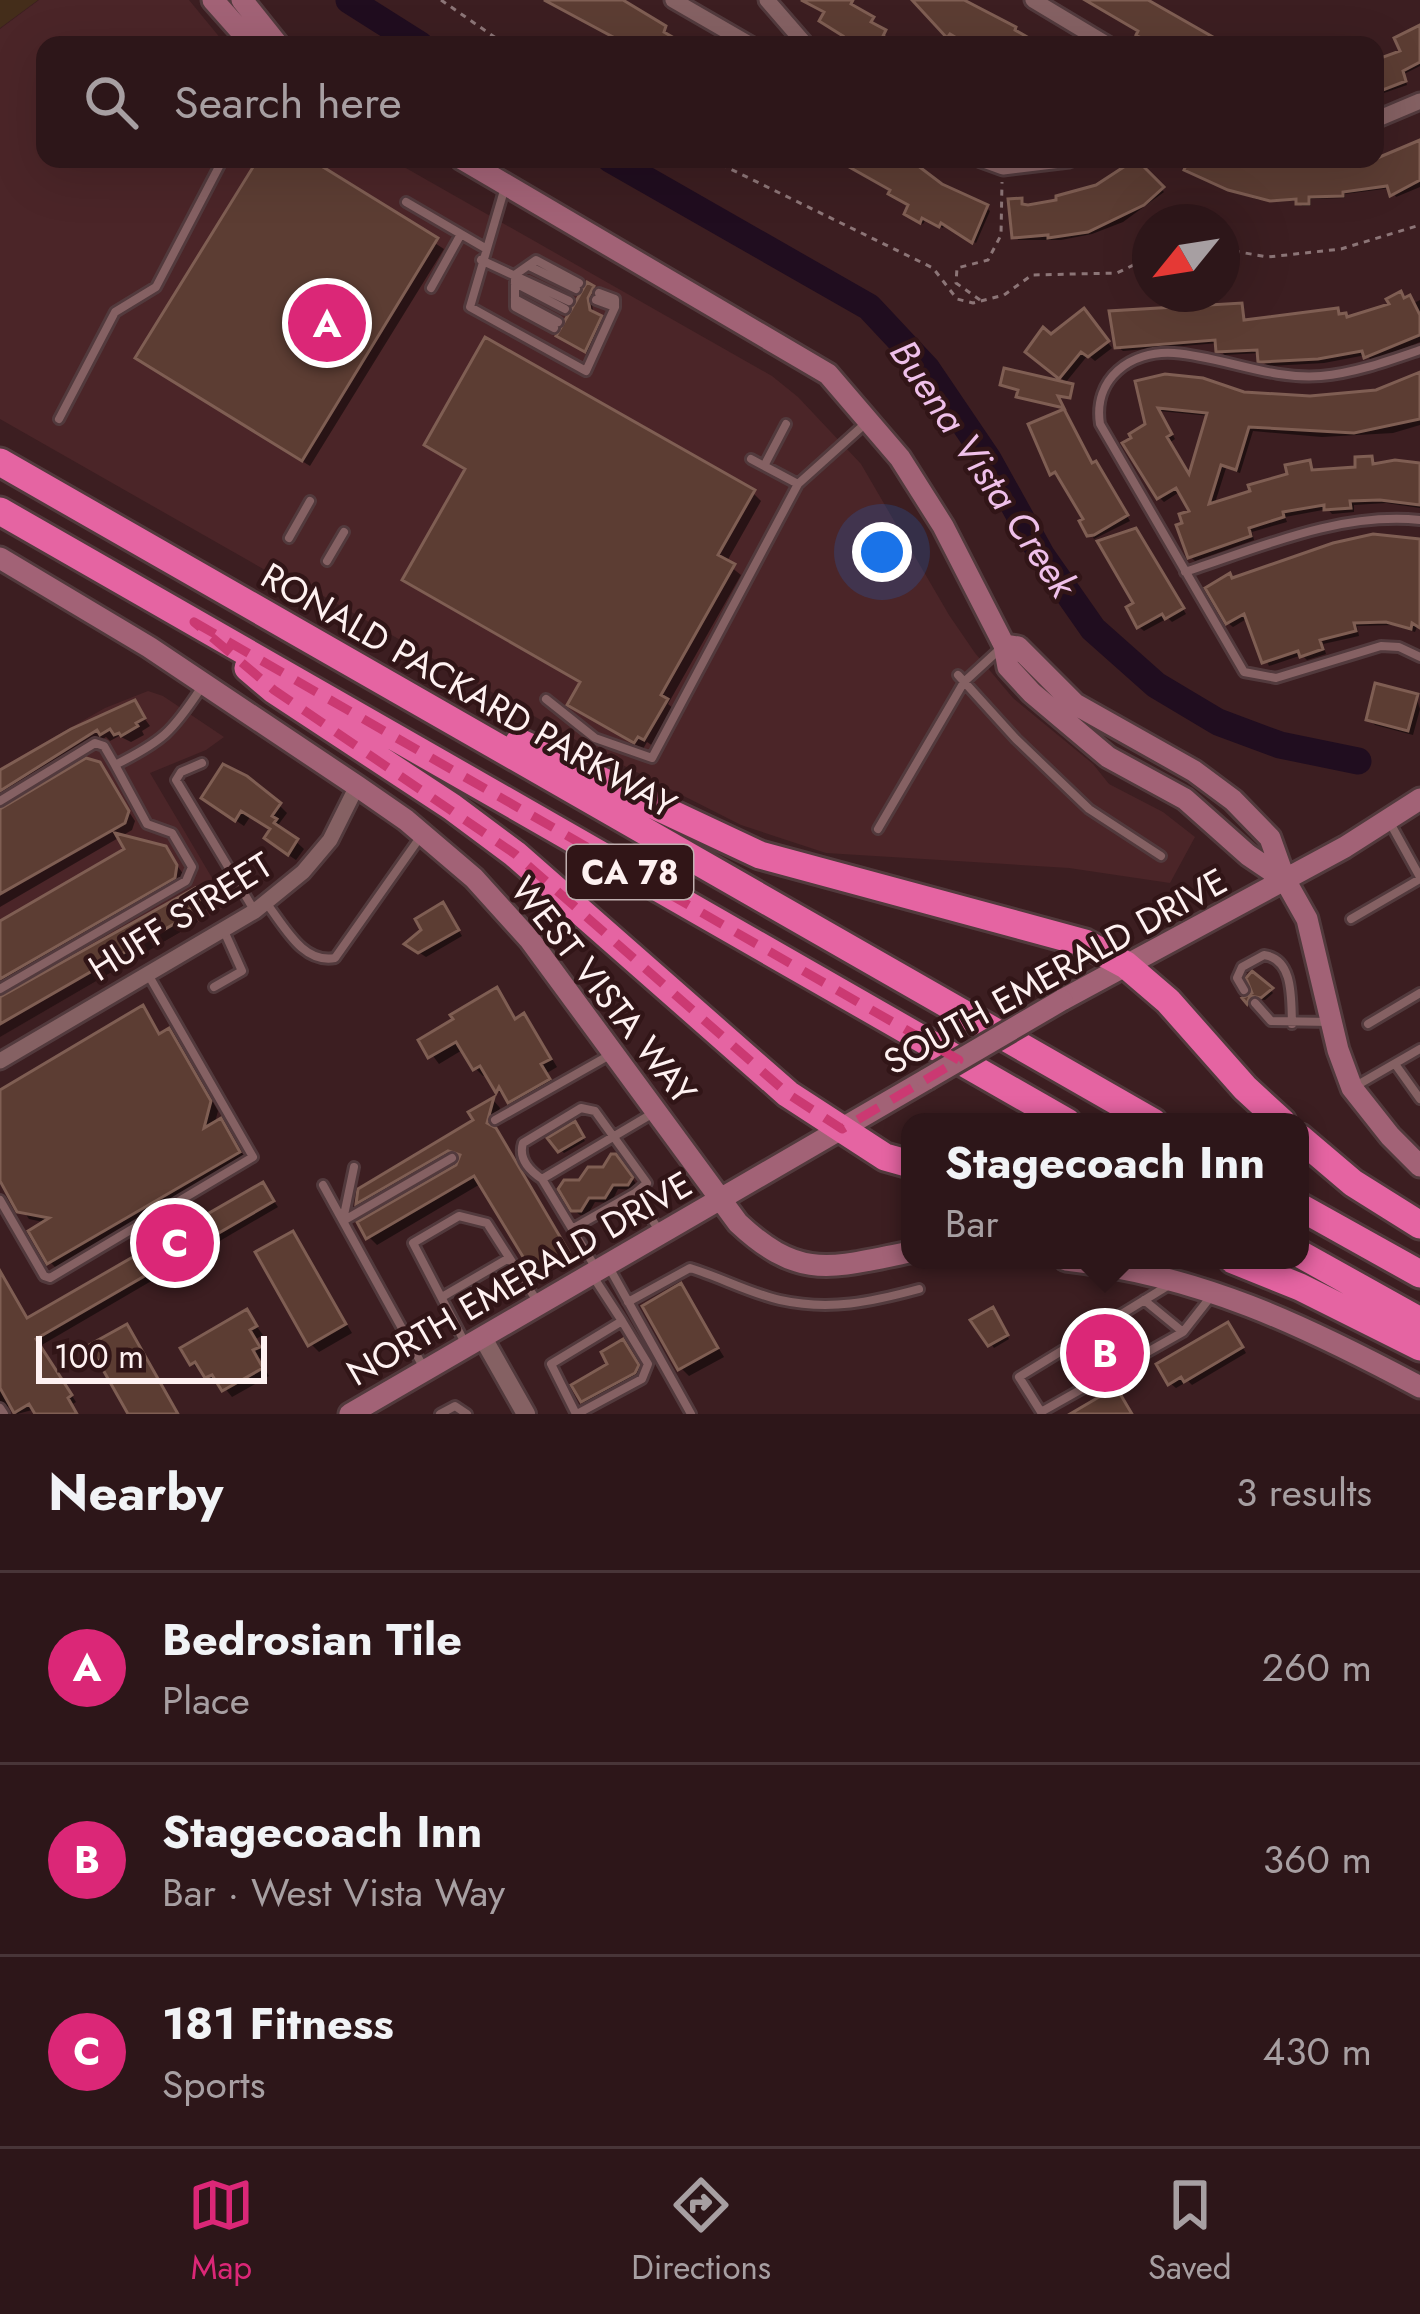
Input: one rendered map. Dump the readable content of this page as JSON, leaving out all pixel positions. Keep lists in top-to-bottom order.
{
  "streets": {
    "highway": ["RONALD PACKARD PARKWAY", "CA 78"],
    "main road": ["SOUTH EMERALD DRIVE", "WEST VISTA WAY", "NORTH EMERALD DRIVE"],
    "street": ["HUFF STREET"]
  },
  "crossings": [
    ["HUFF STREET", "WEST VISTA WAY"],
    ["SOUTH EMERALD DRIVE", "WEST VISTA WAY"],
    ["SOUTH EMERALD DRIVE", "NORTH EMERALD DRIVE"],
    ["WEST VISTA WAY", "NORTH EMERALD DRIVE"]
  ],
  "water": ["Buena Vista Creek"],
  "scale_bar": "100 m",
  "north": "bottom left",
  "page": {
    "search": "Search here",
    "pins": ["A", "C", "B"],
    "popup": ["Stagecoach Inn", "Bar"],
    "scale": "100 m",
    "heading": ["Nearby", "3 results"],
    "list": [
      {
        "mark": "A",
        "name": "Bedrosian Tile",
        "note": "Place",
        "value": "260 m"
      },
      {
        "mark": "B",
        "name": "Stagecoach Inn",
        "note": "Bar · West Vista Way",
        "value": "360 m"
      },
      {
        "mark": "C",
        "name": "181 Fitness",
        "note": "Sports",
        "value": "430 m"
      }
    ],
    "nav": ["Map", "Directions", "Saved"]
  }
}
